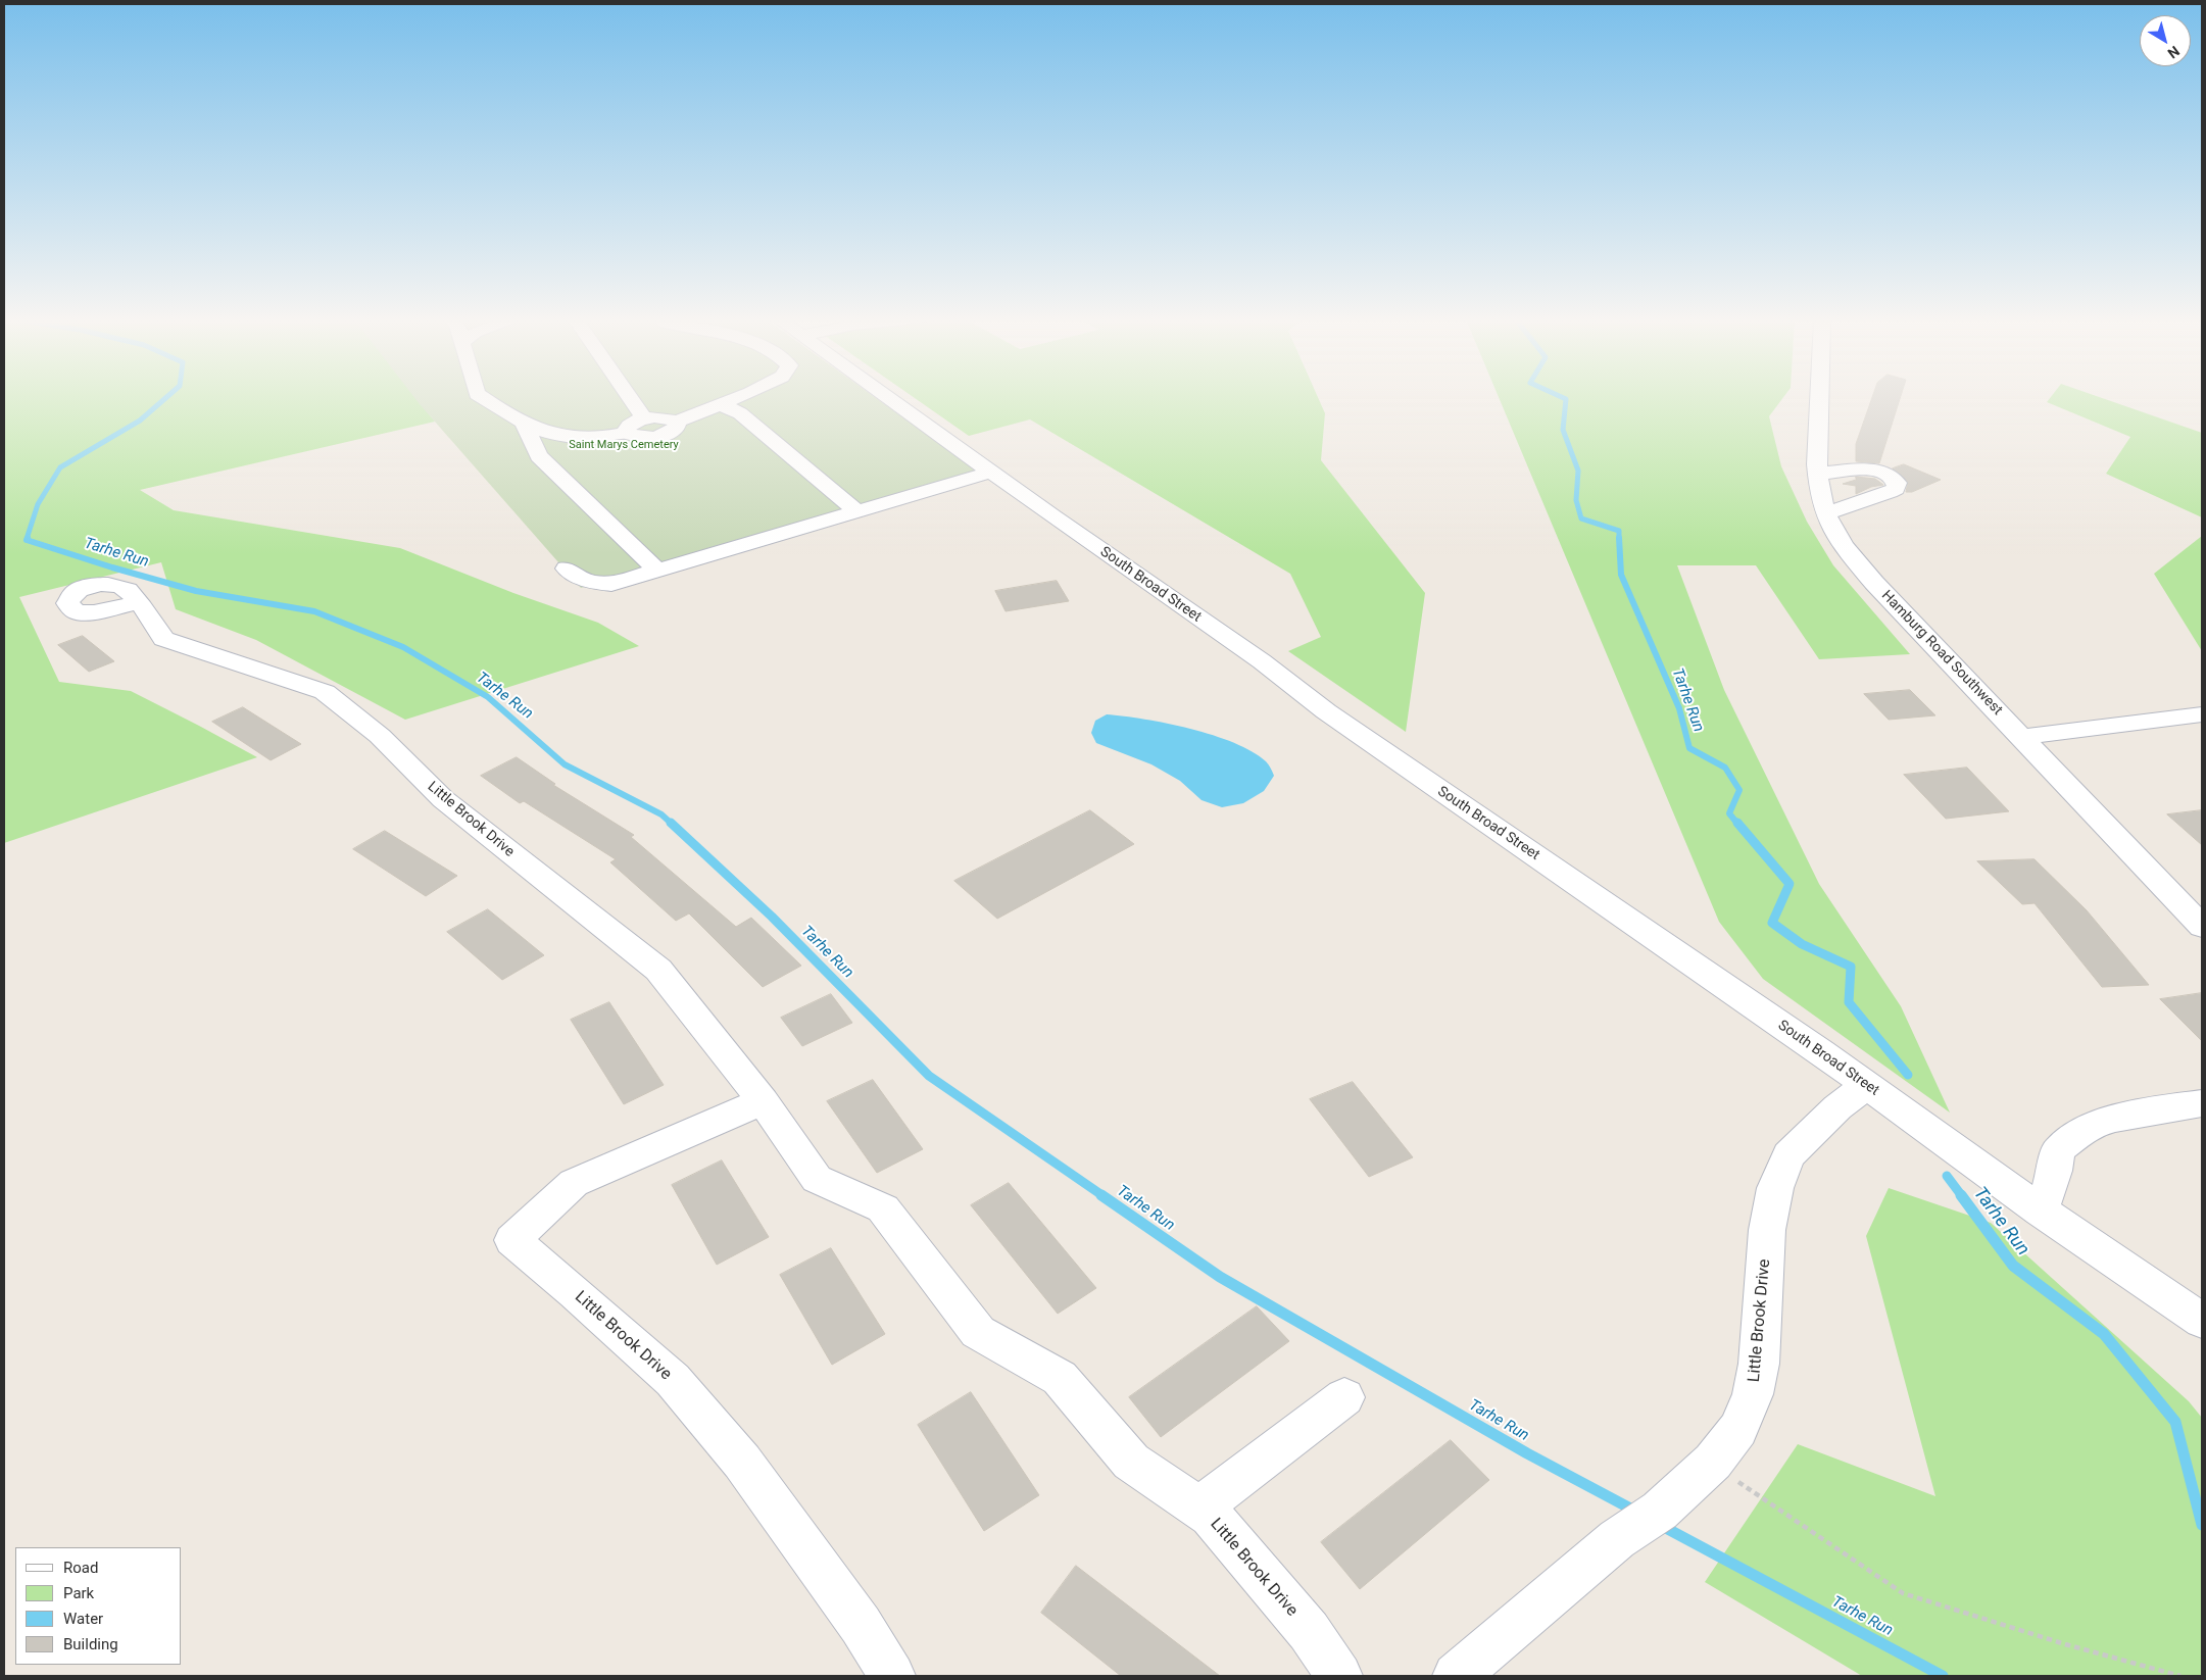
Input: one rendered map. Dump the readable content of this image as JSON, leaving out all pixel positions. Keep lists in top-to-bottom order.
{
  "streets": {
    "street": ["South Broad Street", "Hamburg Road Southwest", "Little Brook Drive"]
  },
  "crossings": [
    ["South Broad Street", "Little Brook Drive"]
  ],
  "water": ["Tarhe Run"],
  "parks": ["Saint Marys Cemetery"],
  "legend": [
    "Road",
    "Park",
    "Water",
    "Building"
  ],
  "north": "bottom right"
}
